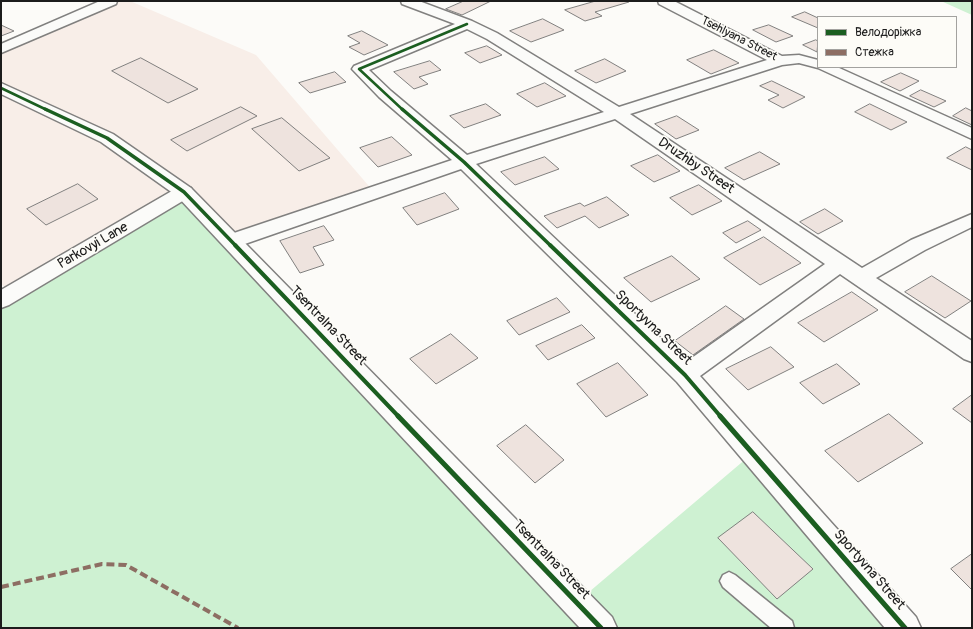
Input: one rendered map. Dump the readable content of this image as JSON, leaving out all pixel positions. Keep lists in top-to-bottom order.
{
  "streets": {
    "street": [
      "Tsehlyana Street",
      "Druzhby Street",
      "Parkovyi Lane",
      "Tsentralna Street",
      "Sportyvna Street"
    ]
  },
  "crossings": [
    ["Druzhby Street", "Sportyvna Street"],
    ["Parkovyi Lane", "Tsentralna Street"]
  ],
  "legend": ["Велодоріжка", "Стежка"]
}
